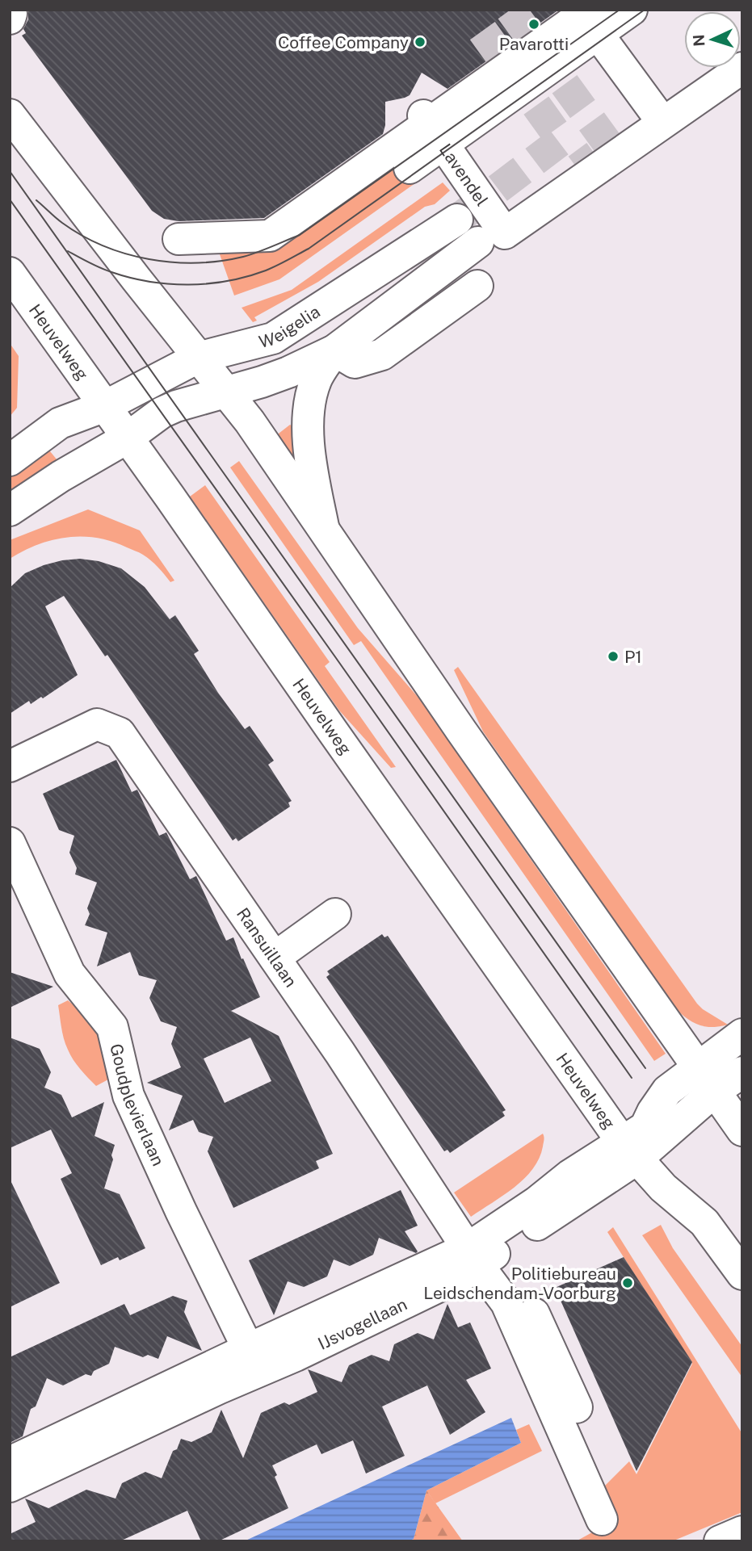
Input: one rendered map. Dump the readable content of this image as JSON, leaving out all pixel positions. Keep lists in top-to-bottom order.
{
  "streets": {
    "street": [
      "Lavendel",
      "Weigelia",
      "Heuvelweg",
      "Ransuillaan",
      "Goudplevierlaan",
      "IJsvogellaan"
    ]
  },
  "crossings": [
    ["Weigelia", "Heuvelweg"],
    ["Heuvelweg", "IJsvogellaan"],
    ["Ransuillaan", "IJsvogellaan"],
    ["Goudplevierlaan", "IJsvogellaan"]
  ],
  "places": [
    "Pavarotti",
    "Coffee Company",
    "P1",
    "Politiebureau Leidschendam-Voorburg"
  ],
  "north": "left"
}
